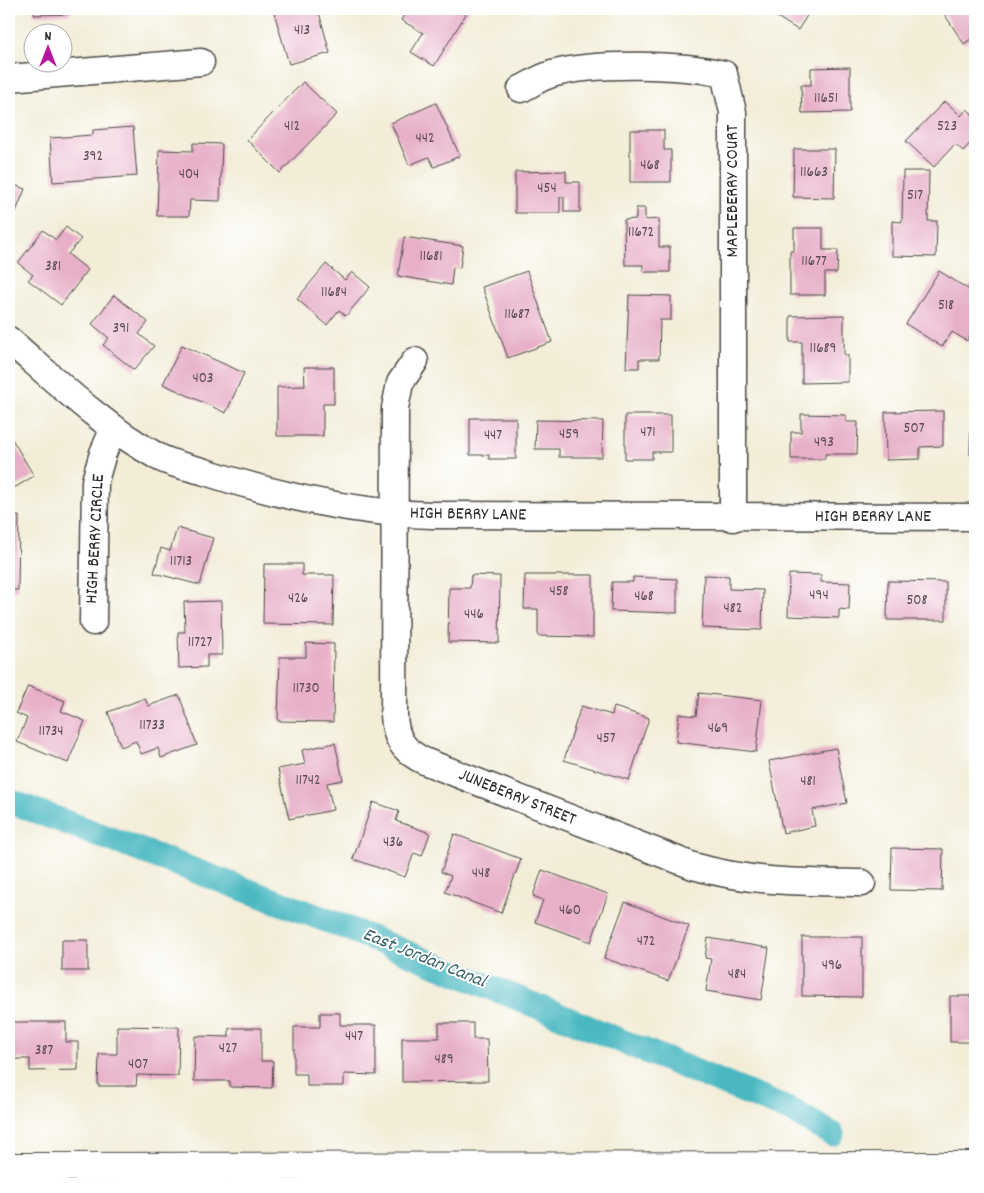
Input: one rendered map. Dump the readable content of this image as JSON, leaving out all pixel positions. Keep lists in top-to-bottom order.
{
  "streets": {
    "street": [
      "MAPLEBERRY COURT",
      "HIGH BERRY LANE",
      "HIGH BERRY CIRCLE",
      "JUNEBERRY STREET"
    ]
  },
  "crossings": [
    ["MAPLEBERRY COURT", "HIGH BERRY LANE"],
    ["HIGH BERRY LANE", "HIGH BERRY CIRCLE"],
    ["HIGH BERRY LANE", "JUNEBERRY STREET"]
  ],
  "water": ["East Jordan Canal"],
  "house_numbers": [
    "413",
    "11651",
    "412",
    "523",
    "442",
    "392",
    "468",
    "11663",
    "404",
    "454",
    "517",
    "11672",
    "11681",
    "11677",
    "381",
    "11684",
    "518",
    "11687",
    "391",
    "11689",
    "403",
    "507",
    "471",
    "459",
    "447",
    "493",
    "11713",
    "458",
    "494",
    "468",
    "426",
    "508",
    "482",
    "446",
    "11727",
    "11730",
    "11733",
    "469",
    "11734",
    "457",
    "11742",
    "481",
    "436",
    "448",
    "460",
    "472",
    "496",
    "484",
    "447",
    "427",
    "387",
    "489",
    "407"
  ],
  "north": "top"
}
